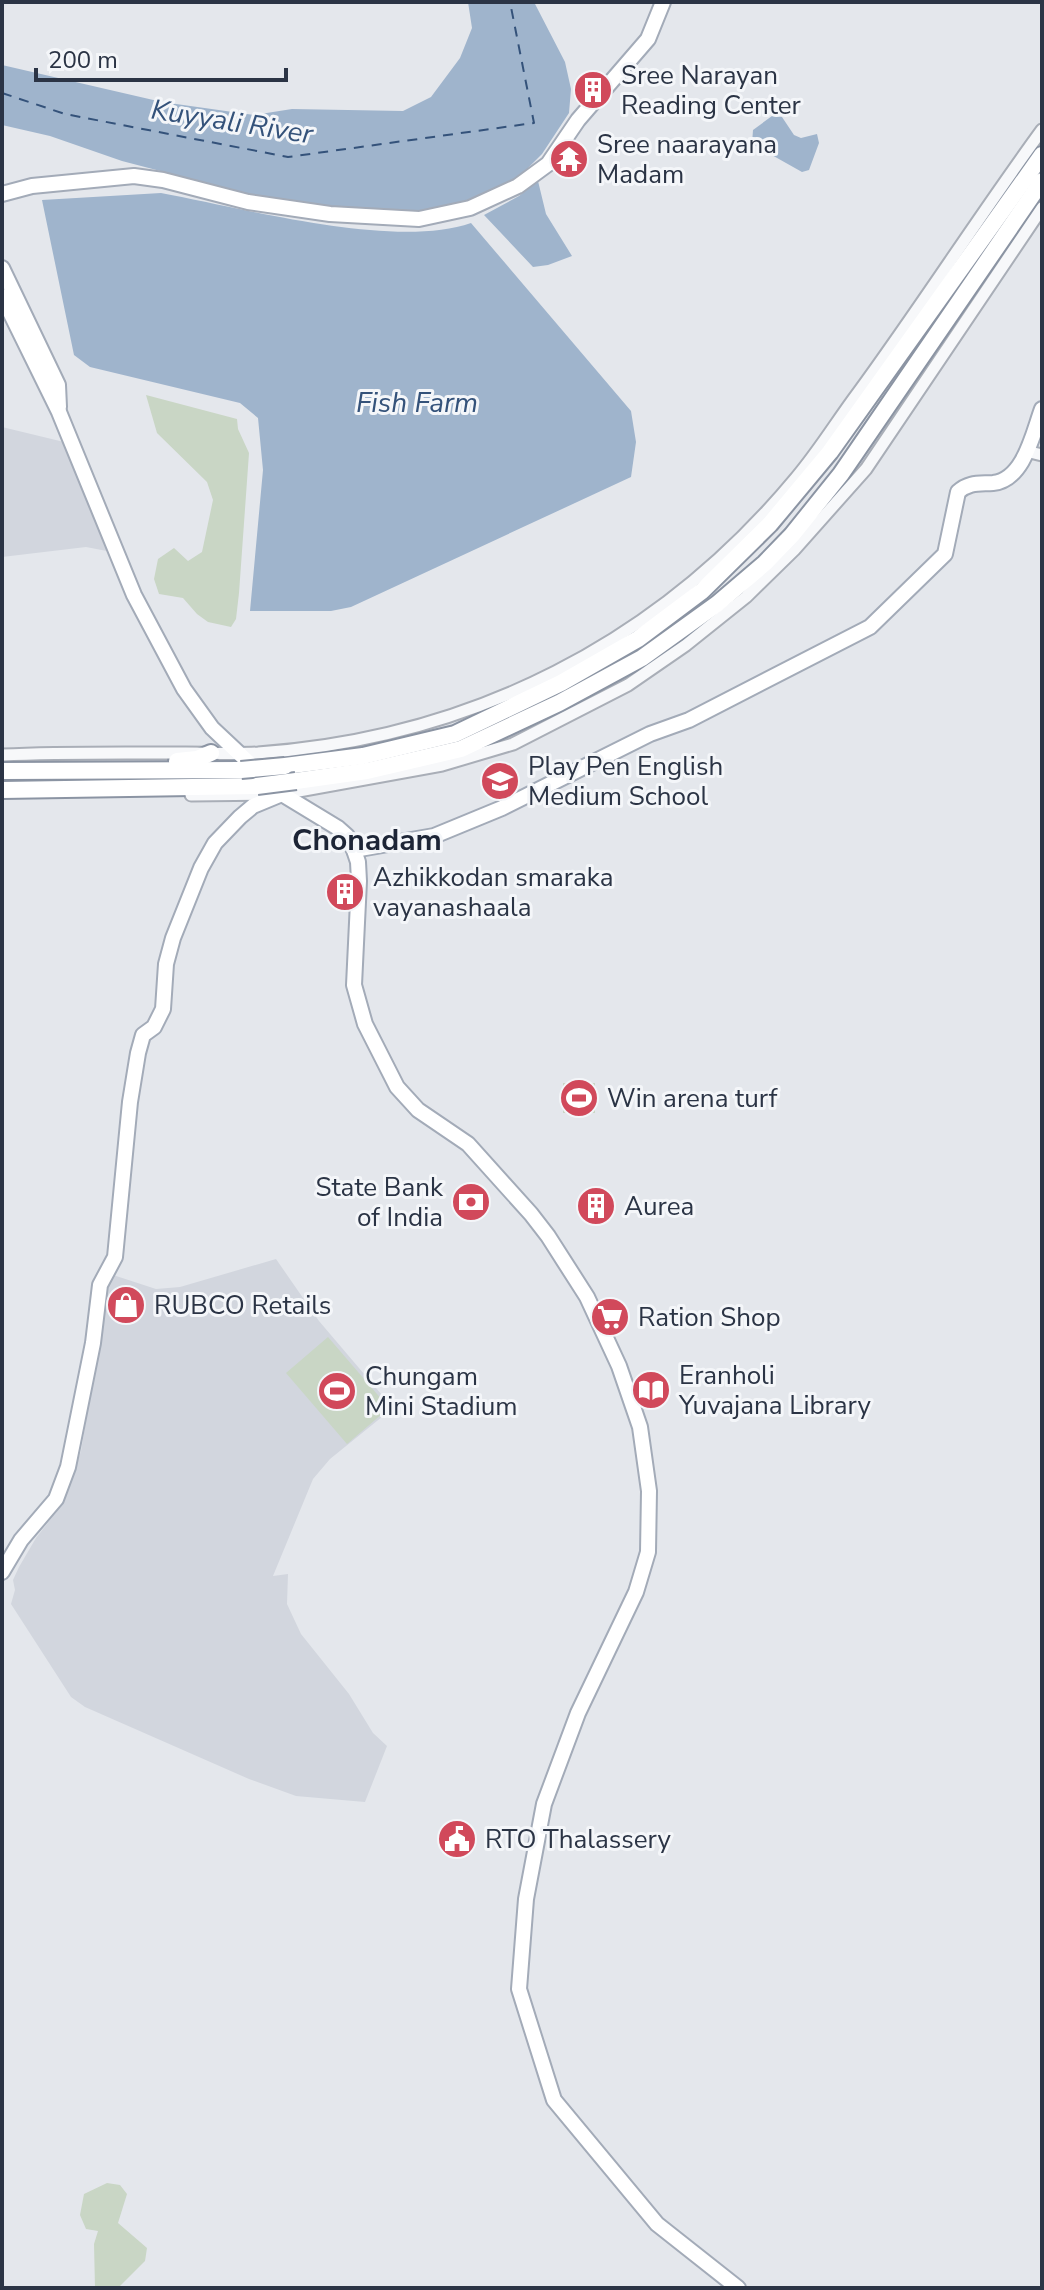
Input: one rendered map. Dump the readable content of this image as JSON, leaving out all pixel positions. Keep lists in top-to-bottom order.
{
  "districts": ["Chonadam"],
  "water": ["Kuyyali River", "Fish Farm"],
  "places": {
    "building": ["Sree Narayan Reading Center", "Azhikkodan smaraka vayanashaala", "Aurea"],
    "temple": ["Sree naarayana Madam"],
    "school or university": ["Play Pen English Medium School"],
    "sports": ["Win arena turf", "Chungam Mini Stadium"],
    "bank": ["State Bank of India"],
    "shop": ["RUBCO Retails"],
    "supermarket": ["Ration Shop"],
    "library": ["Eranholi Yuvajana Library"],
    "public building": ["RTO Thalassery"]
  },
  "scale_bar": "200 m"
}
